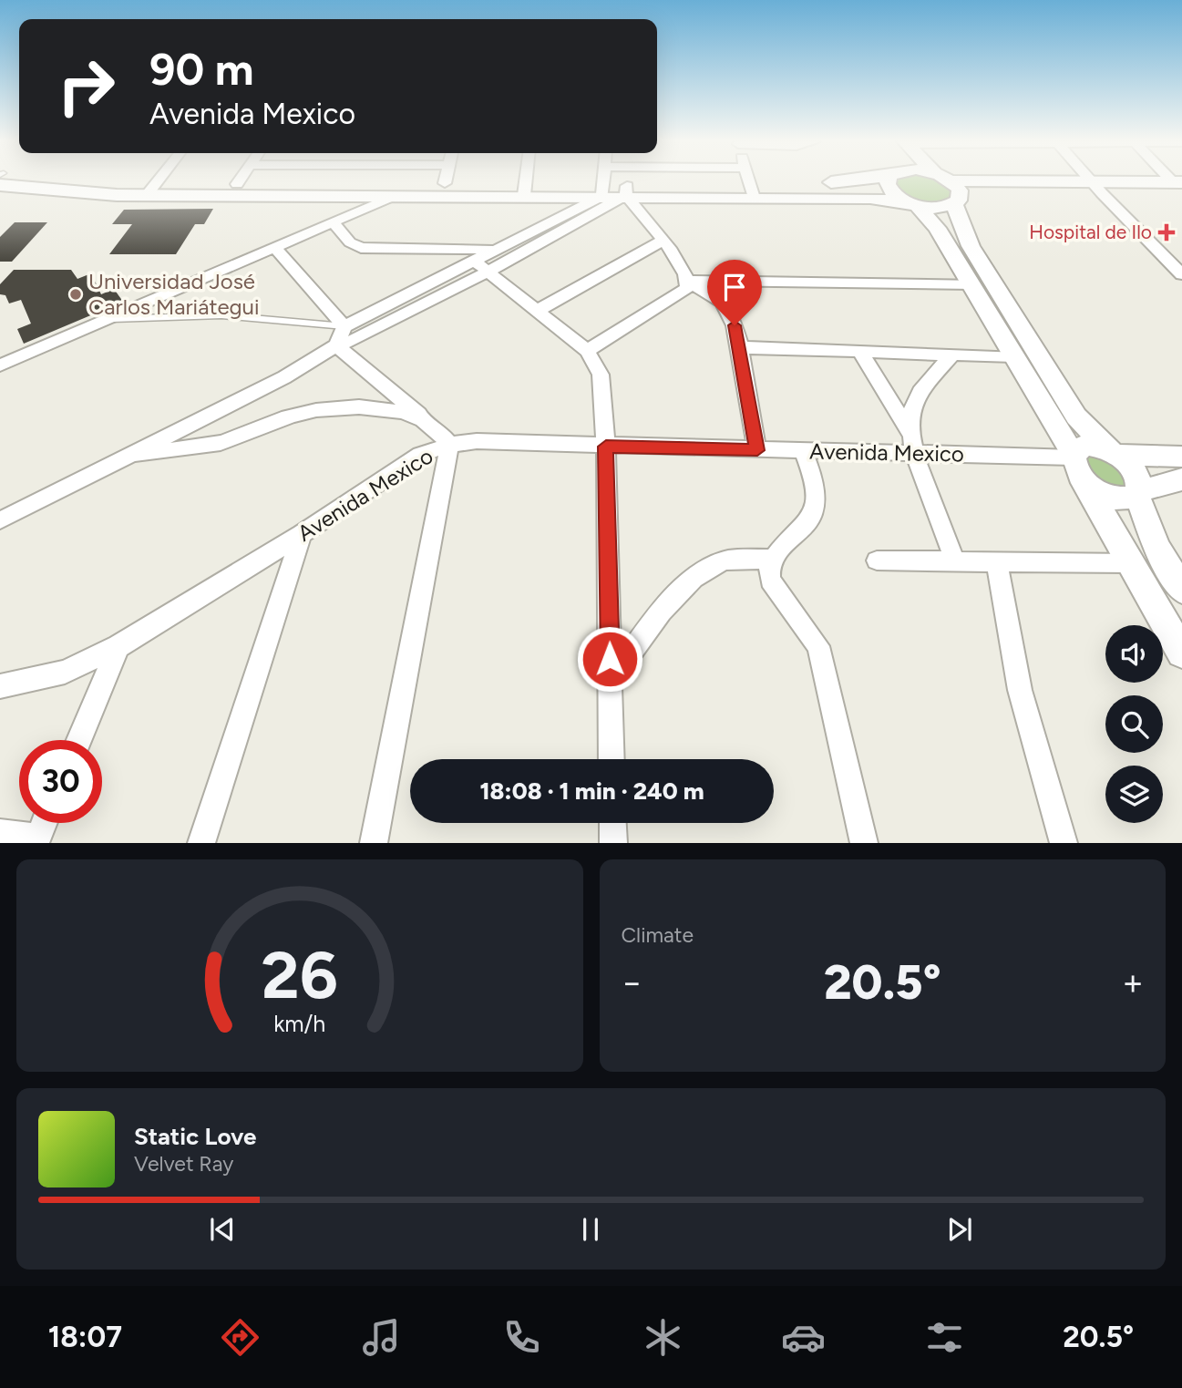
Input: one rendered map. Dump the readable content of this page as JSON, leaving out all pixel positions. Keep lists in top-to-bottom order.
{
  "streets": {
    "street": ["Avenida Mexico"]
  },
  "places": {
    "health": ["Hospital de Ilo"],
    "other": ["Universidad José Carlos Mariátegui"]
  },
  "page": {
    "turn": ["90 m", "Avenida Mexico"],
    "limit": "30",
    "trip": "18:08 · 1 min · 240 m",
    "tile": "Climate",
    "heat": ["−", "20.5°", "+"],
    "song": ["Static Love", "Velvet Ray"],
    "tabs": ["18:07", "20.5°"],
    "gauge": ["26", "km/h"]
  }
}
